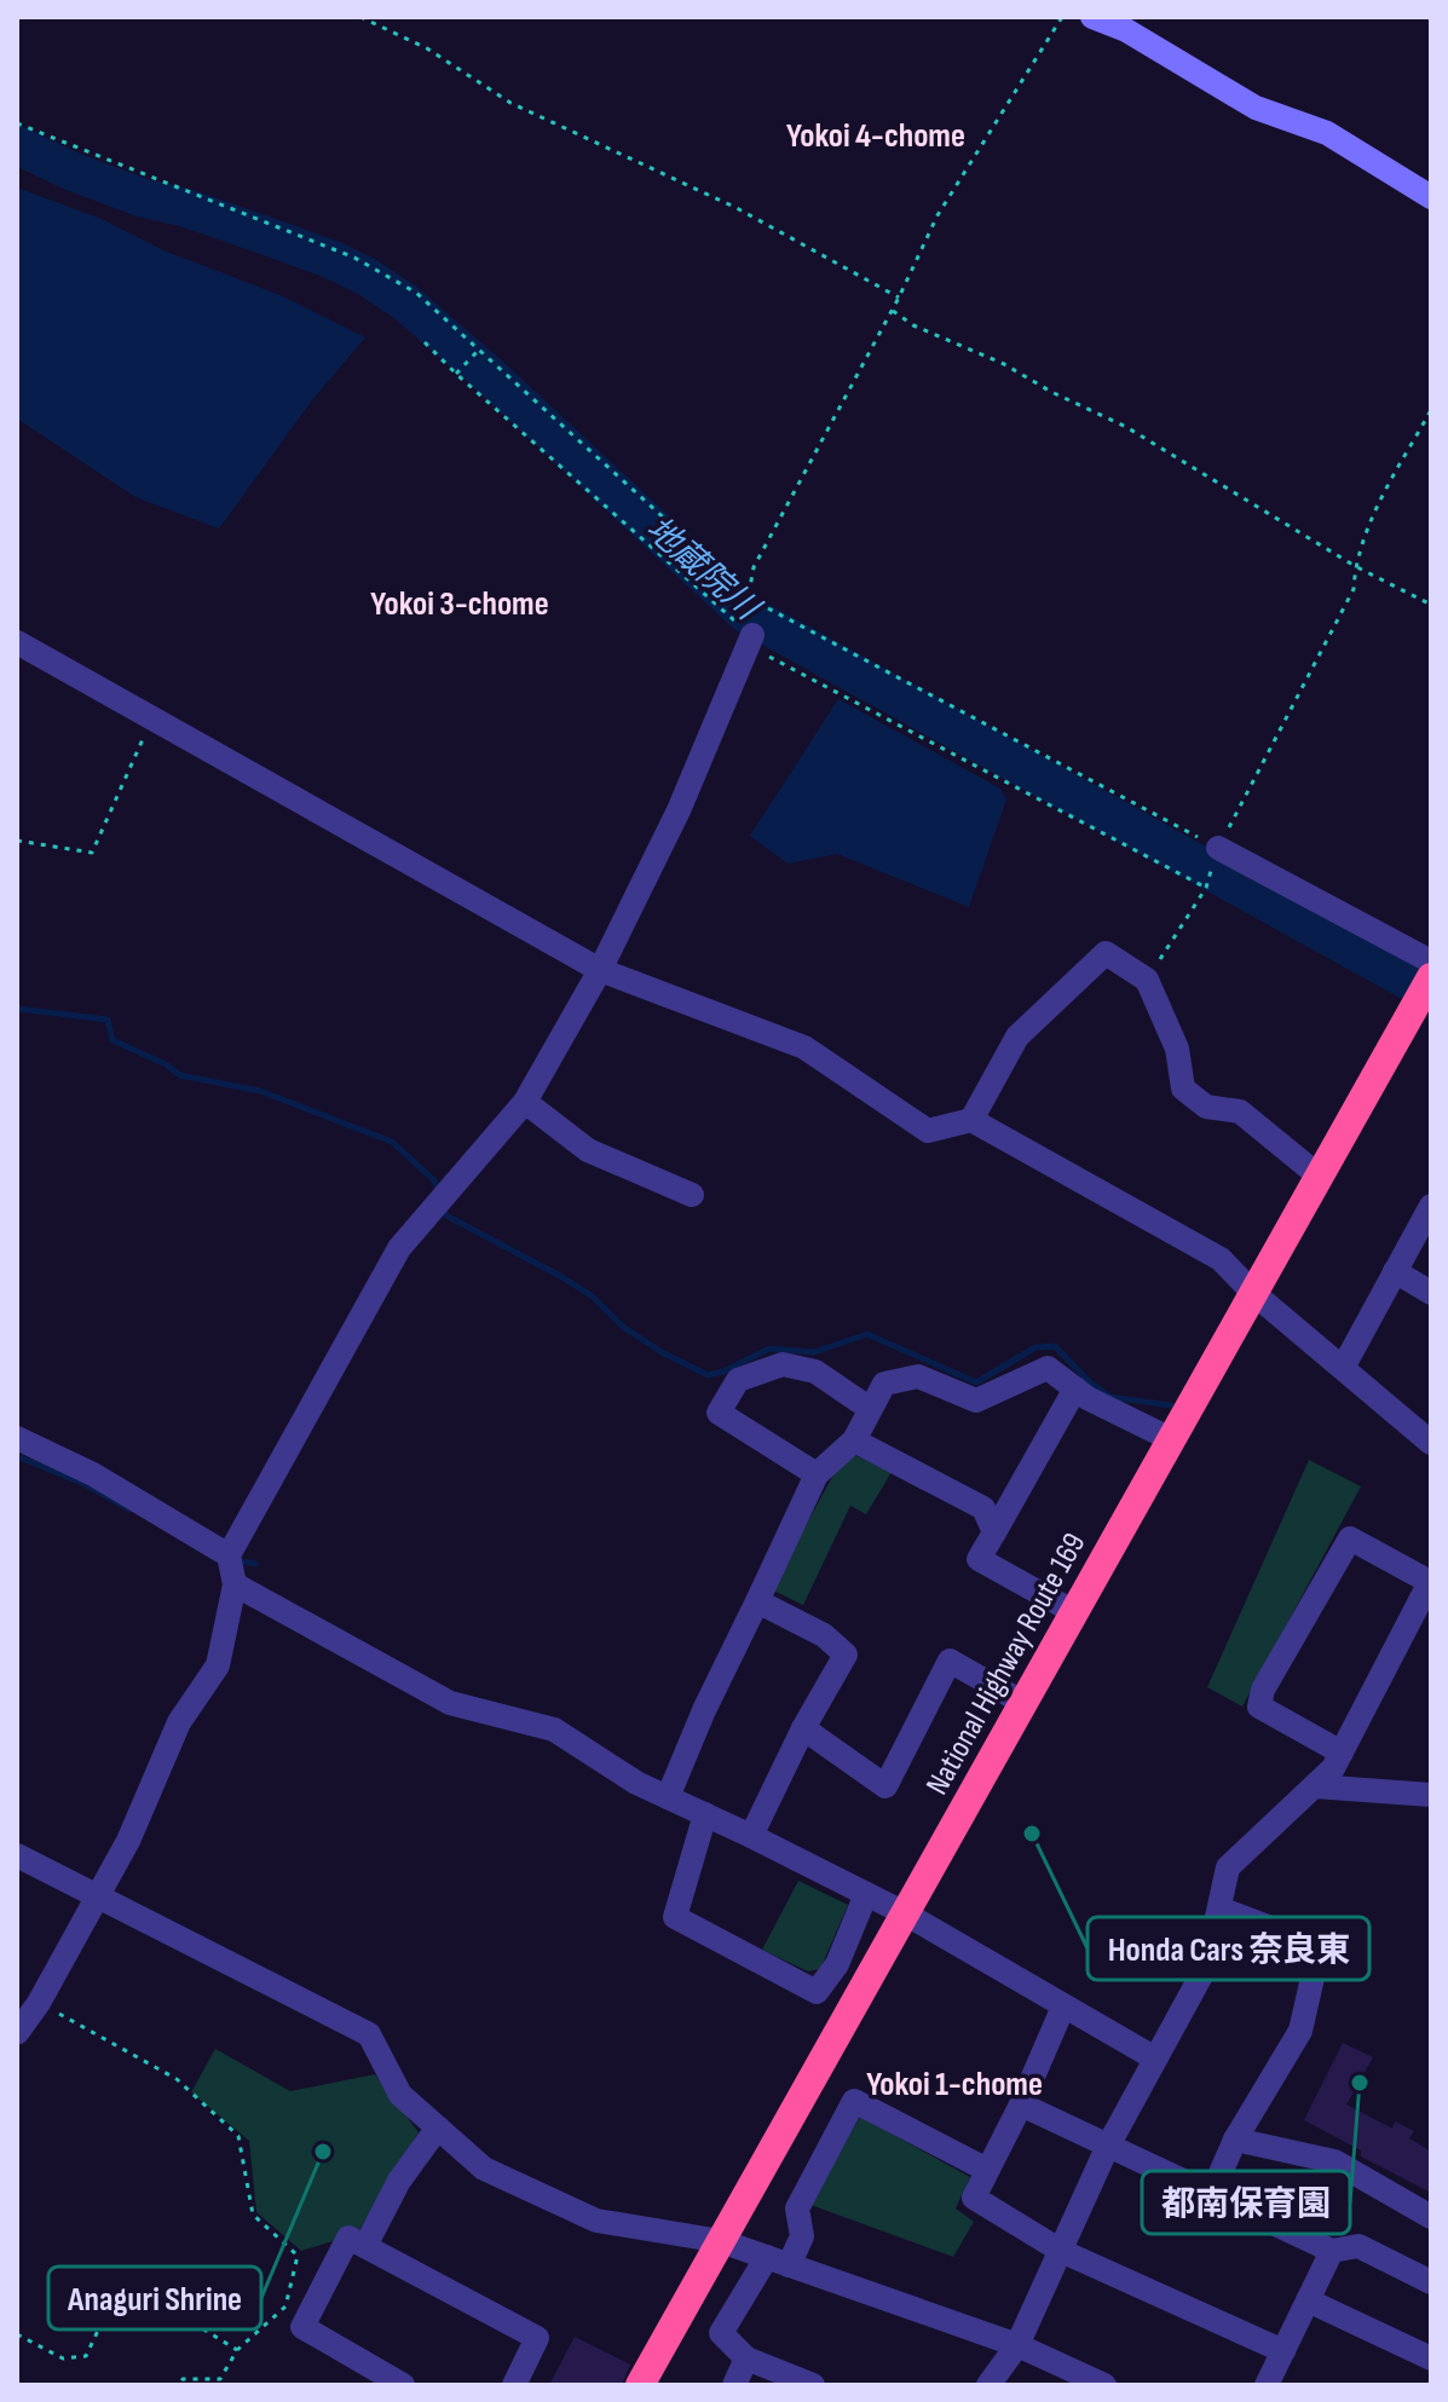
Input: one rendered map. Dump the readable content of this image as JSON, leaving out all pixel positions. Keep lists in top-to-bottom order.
{
  "streets": {
    "highway": ["National Highway Route 169"]
  },
  "districts": ["Yokoi 4-chome", "Yokoi 3-chome", "Yokoi 1-chome"],
  "water": ["地蔵院川"],
  "places": ["Honda Cars 奈良東", "都南保育園", "Anaguri Shrine"]
}
